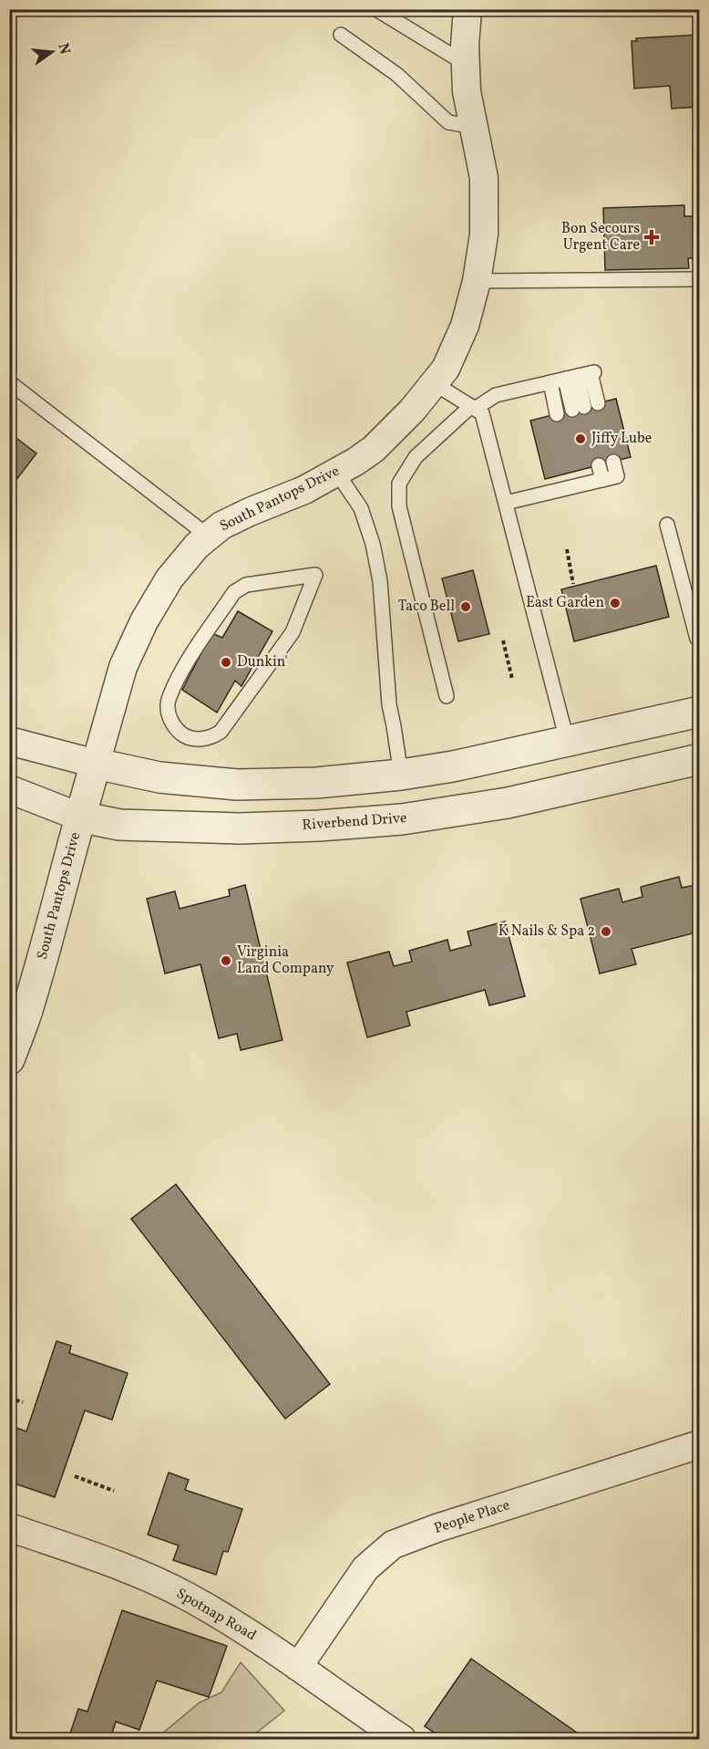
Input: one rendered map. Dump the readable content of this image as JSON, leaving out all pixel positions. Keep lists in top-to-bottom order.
{
  "streets": {
    "street": [
      "South Pantops Drive",
      "Riverbend Drive",
      "People Place",
      "Spotnap Road"
    ]
  },
  "crossings": [
    ["South Pantops Drive", "Riverbend Drive"],
    ["People Place", "Spotnap Road"]
  ],
  "places": {
    "health": ["Bon Secours Urgent Care"],
    "other": [
      "Jiffy Lube",
      "East Garden",
      "Taco Bell",
      "Dunkin'",
      "K Nails & Spa 2",
      "Virginia Land Company"
    ]
  },
  "north": "right"
}
